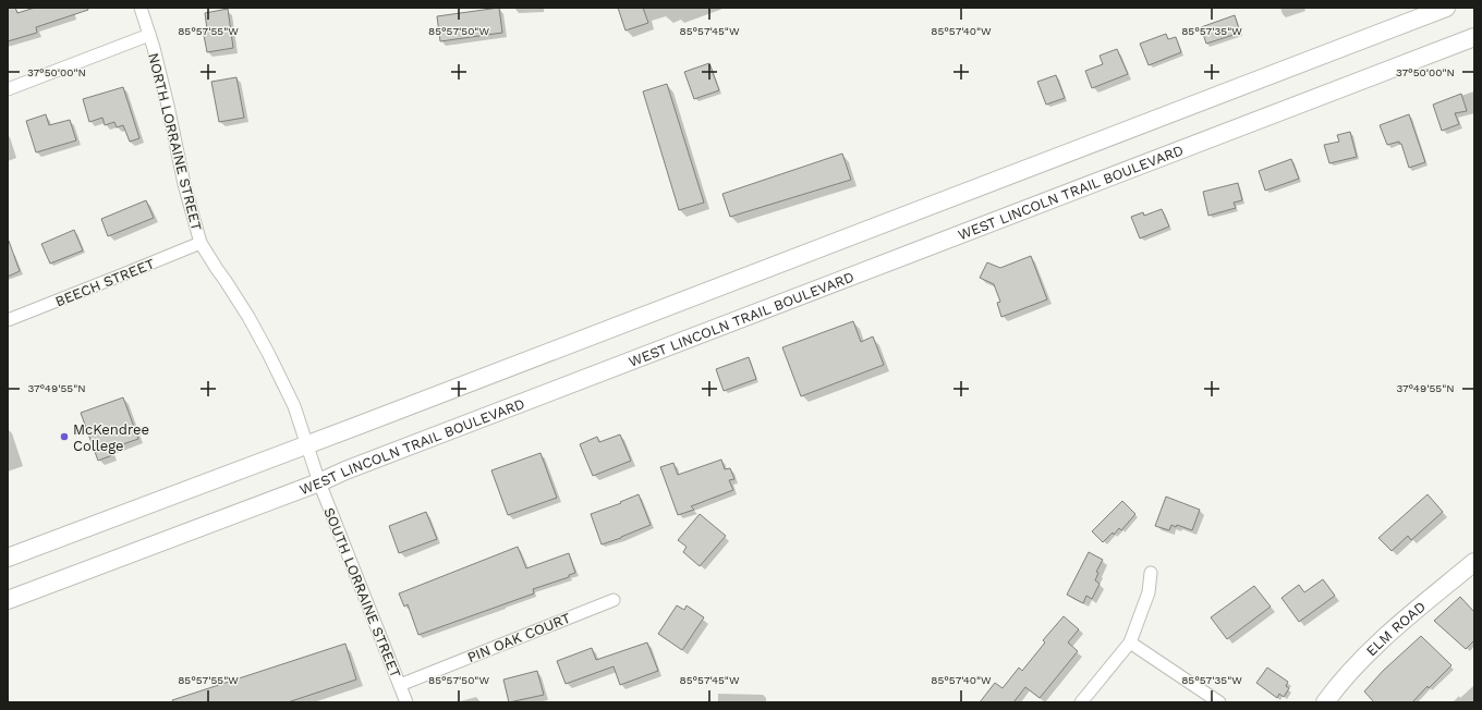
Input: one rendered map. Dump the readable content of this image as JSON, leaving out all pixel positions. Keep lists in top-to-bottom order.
{
  "streets": {
    "main road": ["WEST LINCOLN TRAIL BOULEVARD", "ELM ROAD"],
    "street": [
      "NORTH LORRAINE STREET",
      "BEECH STREET",
      "SOUTH LORRAINE STREET",
      "PIN OAK COURT"
    ]
  },
  "crossings": [
    ["NORTH LORRAINE STREET", "WEST LINCOLN TRAIL BOULEVARD"],
    ["NORTH LORRAINE STREET", "BEECH STREET"],
    ["NORTH LORRAINE STREET", "SOUTH LORRAINE STREET"],
    ["WEST LINCOLN TRAIL BOULEVARD", "SOUTH LORRAINE STREET"],
    ["SOUTH LORRAINE STREET", "PIN OAK COURT"]
  ],
  "places": ["McKendree College"],
  "coordinates": [
    "85°57'55\"W",
    "85°57'50\"W",
    "85°57'45\"W",
    "85°57'40\"W",
    "85°57'35\"W",
    "37°50'00\"N",
    "37°49'55\"N"
  ]
}
